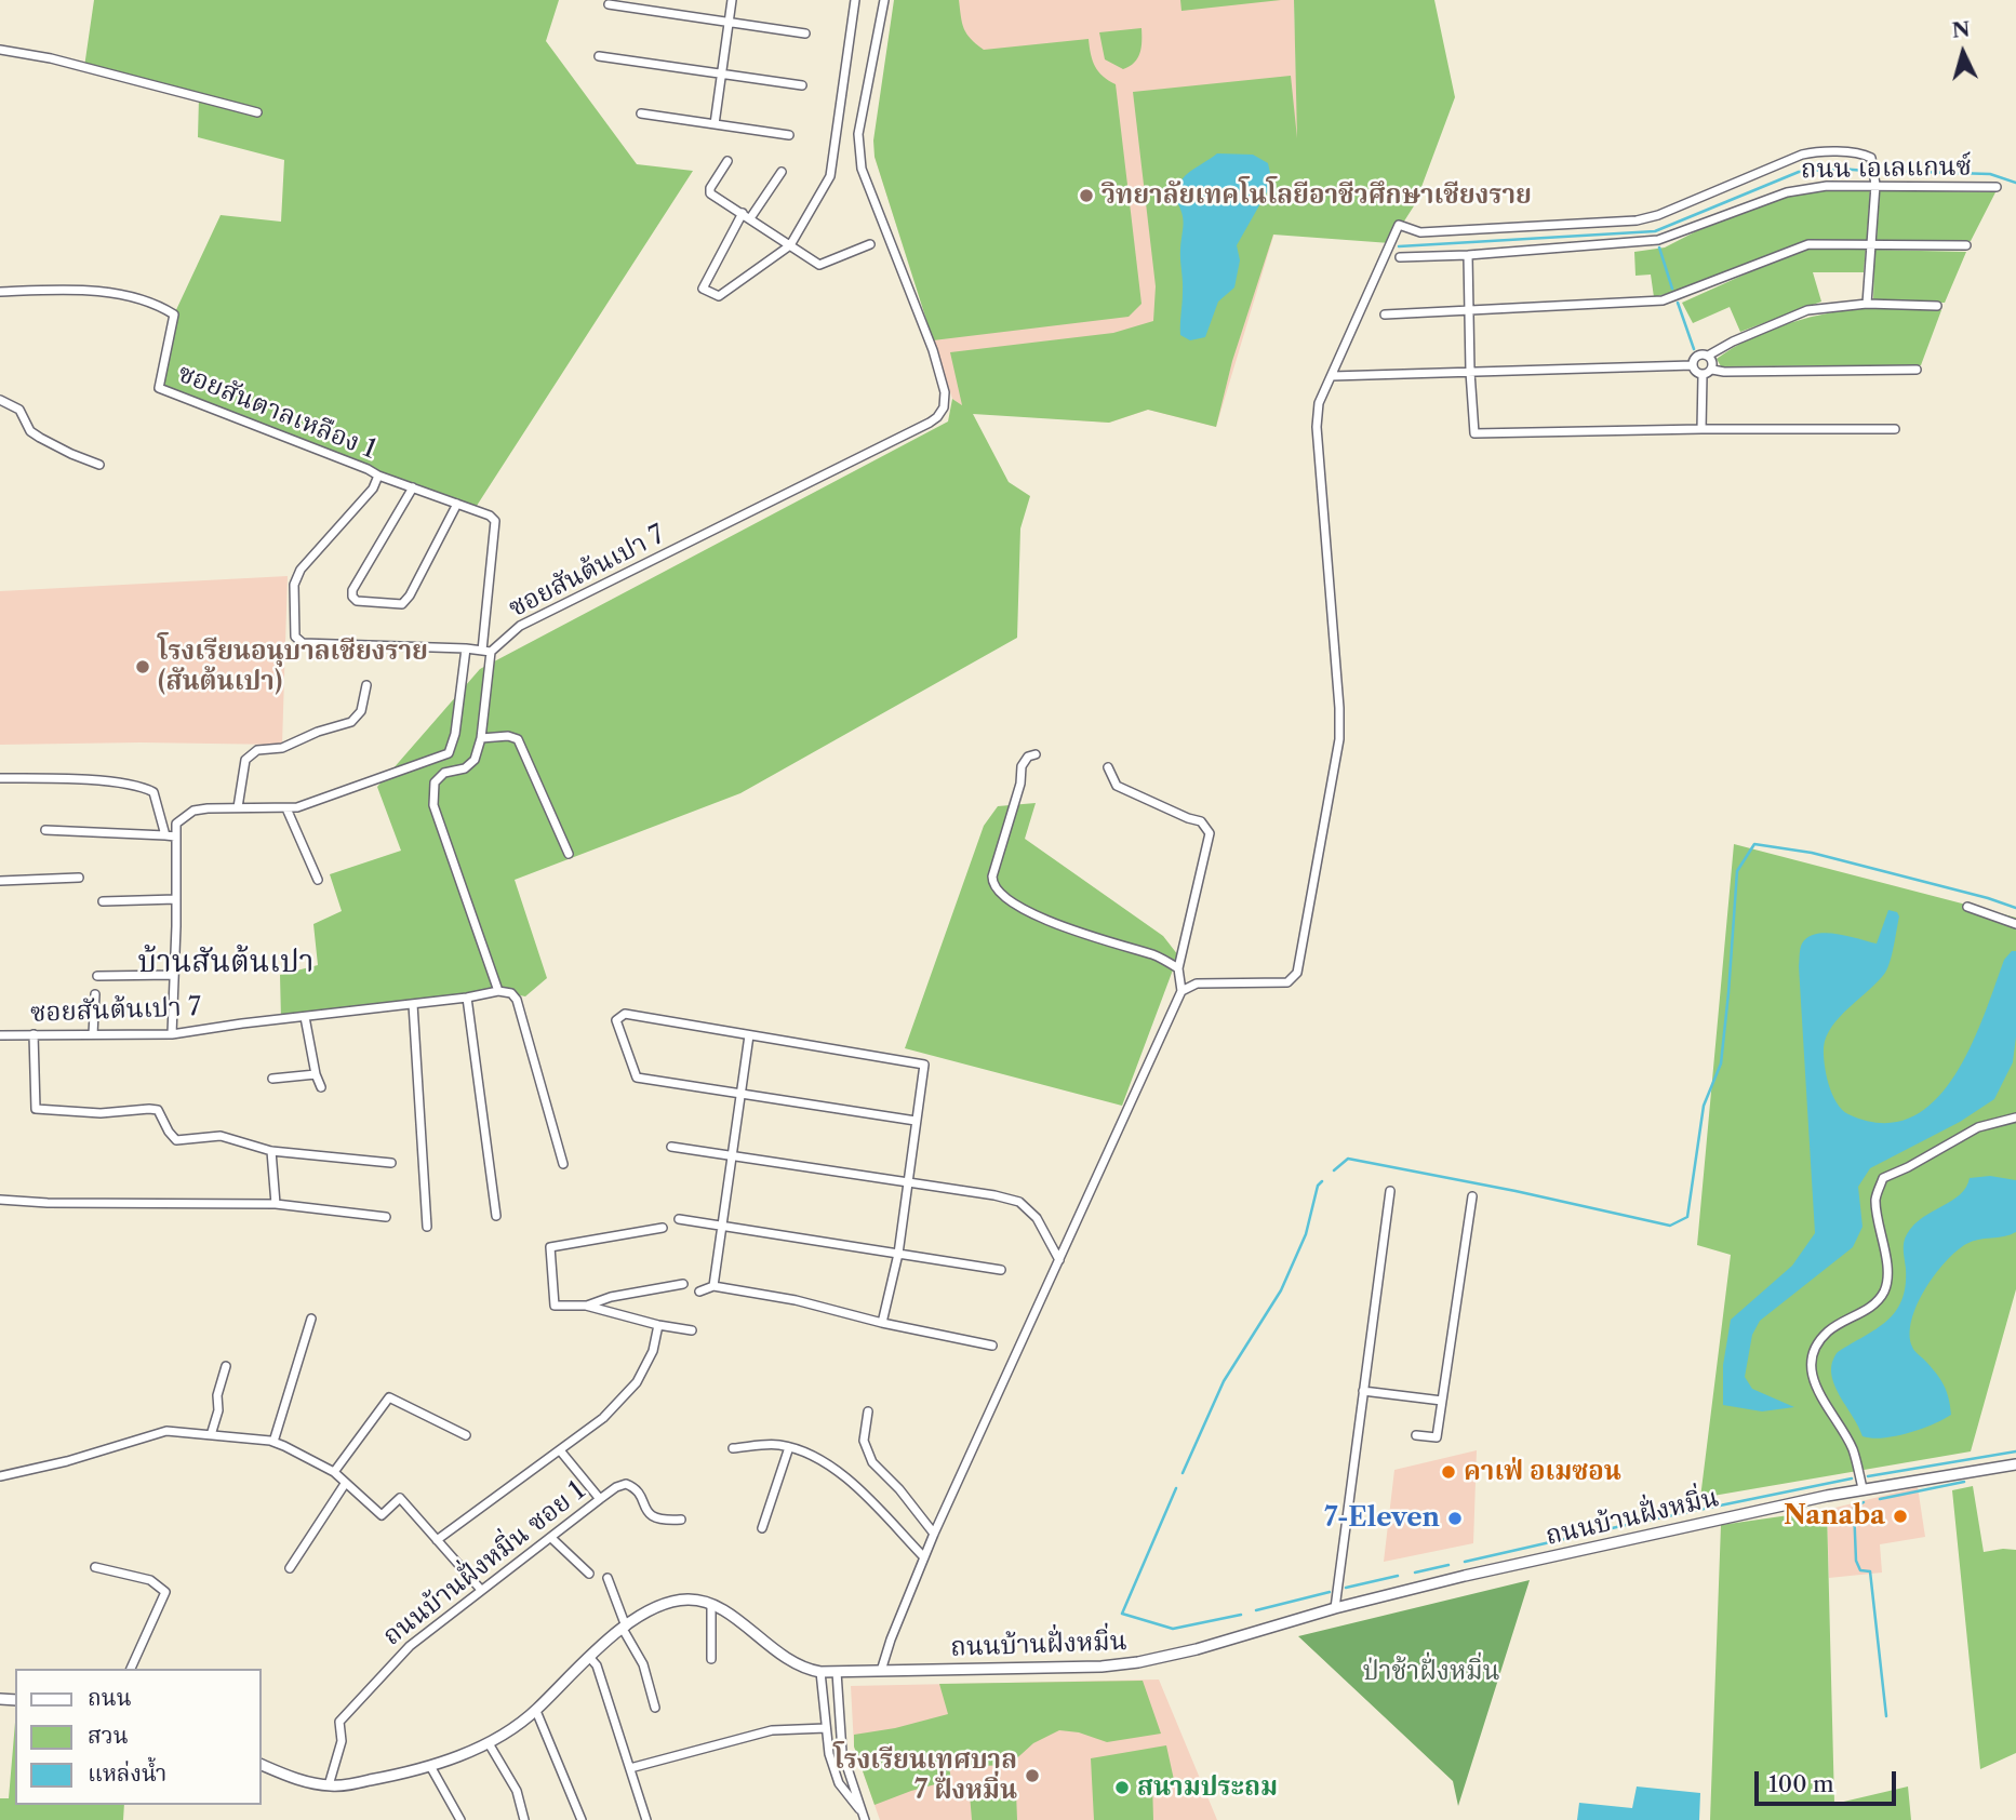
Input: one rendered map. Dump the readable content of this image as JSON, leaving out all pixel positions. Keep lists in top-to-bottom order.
{
  "streets": {
    "street": [
      "ถนน เอเลแกนซ์",
      "ซอยสันตาลเหลือง 1",
      "ซอยสันต้นเปา 7",
      "ถนนบ้านฝั่งหมิ่น",
      "ถนนบ้านฝั่งหมิ่น ซอย 1"
    ]
  },
  "crossings": [
    ["ซอยสันตาลเหลือง 1", "ซอยสันต้นเปา 7"],
    ["ถนนบ้านฝั่งหมิ่น", "ถนนบ้านฝั่งหมิ่น ซอย 1"]
  ],
  "districts": ["บ้านสันต้นเปา"],
  "parks": ["ป่าช้าฝั่งหมิ่น"],
  "places": [
    "วิทยาลัยเทคโนโลยีอาชีวศึกษาเชียงราย",
    "โรงเรียนอนุบาลเชียงราย (สันต้นเปา)",
    "คาเฟ่ อเมซอน",
    "Nanaba",
    "7-Eleven",
    "โรงเรียนเทศบาล 7 ฝั่งหมิ่น",
    "สนามประถม"
  ],
  "legend": ["ถนน", "สวน", "แหล่งน้ำ"],
  "scale_bar": "100 m",
  "north": "top"
}
